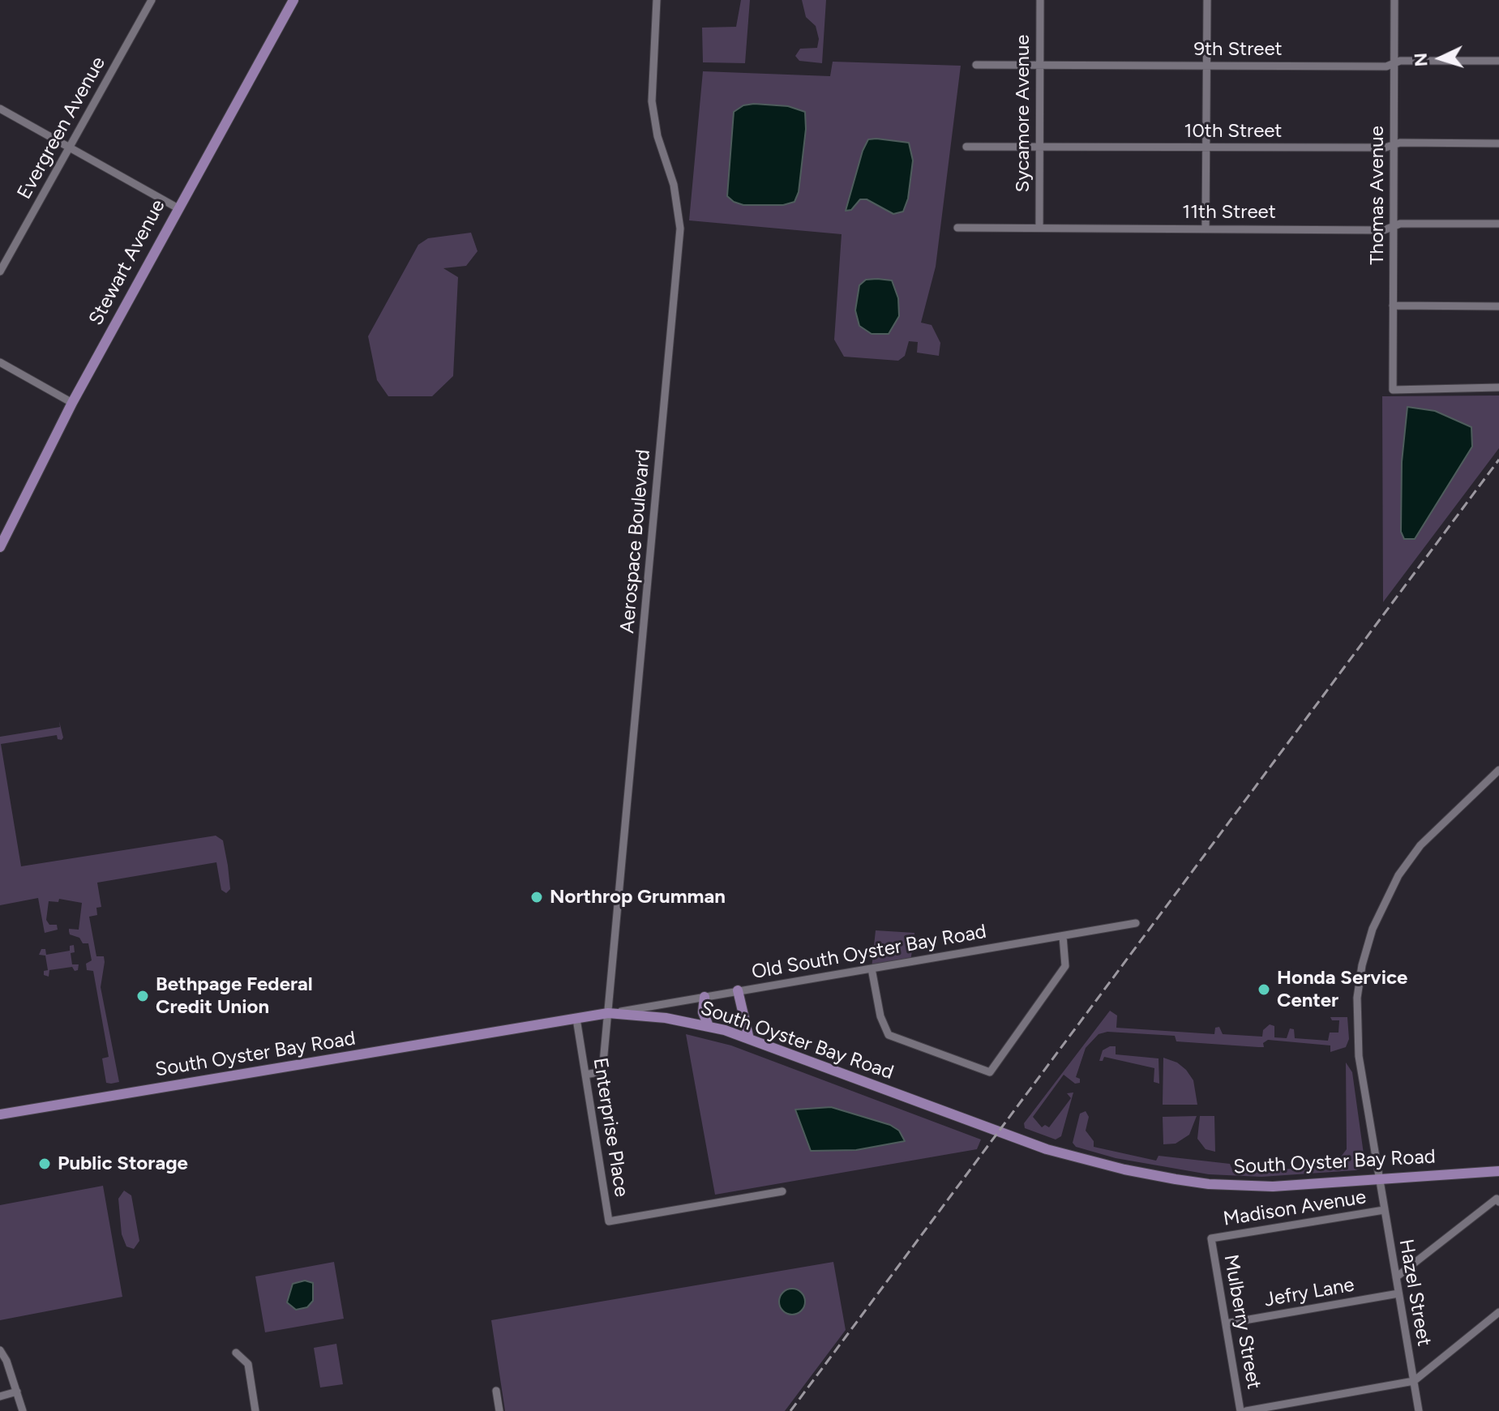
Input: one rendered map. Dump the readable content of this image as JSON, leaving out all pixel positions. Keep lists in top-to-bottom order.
{
  "streets": {
    "main road": ["Stewart Avenue", "South Oyster Bay Road"],
    "street": [
      "9th Street",
      "Sycamore Avenue",
      "Evergreen Avenue",
      "10th Street",
      "Thomas Avenue",
      "11th Street",
      "Aerospace Boulevard",
      "Old South Oyster Bay Road",
      "Enterprise Place",
      "Madison Avenue",
      "Jefry Lane",
      "Hazel Street",
      "Mulberry Street"
    ]
  },
  "crossings": [
    ["9th Street", "Sycamore Avenue"],
    ["9th Street", "Thomas Avenue"],
    ["Sycamore Avenue", "10th Street"],
    ["Sycamore Avenue", "11th Street"],
    ["10th Street", "Thomas Avenue"],
    ["Thomas Avenue", "11th Street"],
    ["Aerospace Boulevard", "Old South Oyster Bay Road"],
    ["Aerospace Boulevard", "South Oyster Bay Road"],
    ["Aerospace Boulevard", "Enterprise Place"],
    ["Old South Oyster Bay Road", "South Oyster Bay Road"],
    ["South Oyster Bay Road", "Enterprise Place"],
    ["South Oyster Bay Road", "Hazel Street"],
    ["Madison Avenue", "Hazel Street"],
    ["Madison Avenue", "Mulberry Street"],
    ["Jefry Lane", "Hazel Street"],
    ["Jefry Lane", "Mulberry Street"]
  ],
  "places": [
    "Northrop Grumman",
    "Honda Service Center",
    "Bethpage Federal Credit Union",
    "Public Storage"
  ],
  "north": "left"
}
